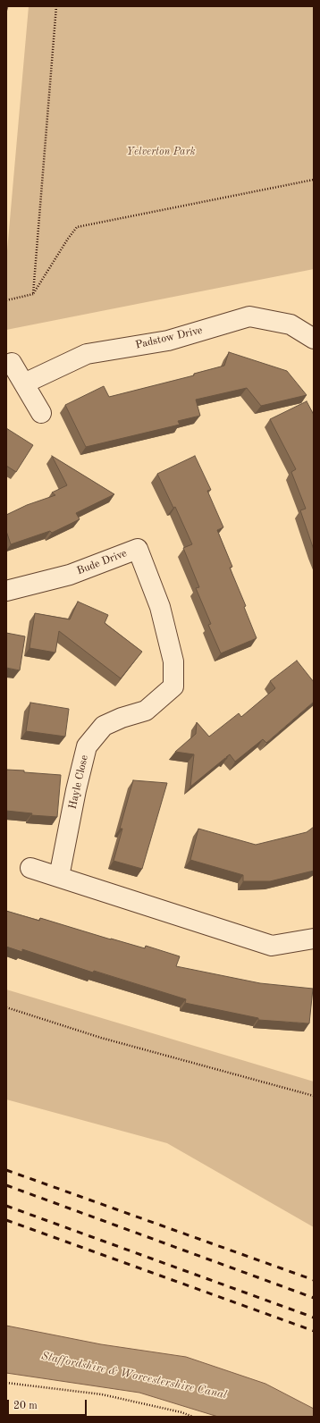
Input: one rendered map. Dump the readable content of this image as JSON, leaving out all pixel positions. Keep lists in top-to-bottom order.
{
  "streets": {
    "street": ["Padstow Drive", "Bude Drive", "Hayle Close"]
  },
  "crossings": [
    ["Bude Drive", "Hayle Close"]
  ],
  "water": ["Staffordshire & Worcestershire Canal"],
  "parks": ["Yelverton Park"],
  "scale_bar": "20 m"
}
